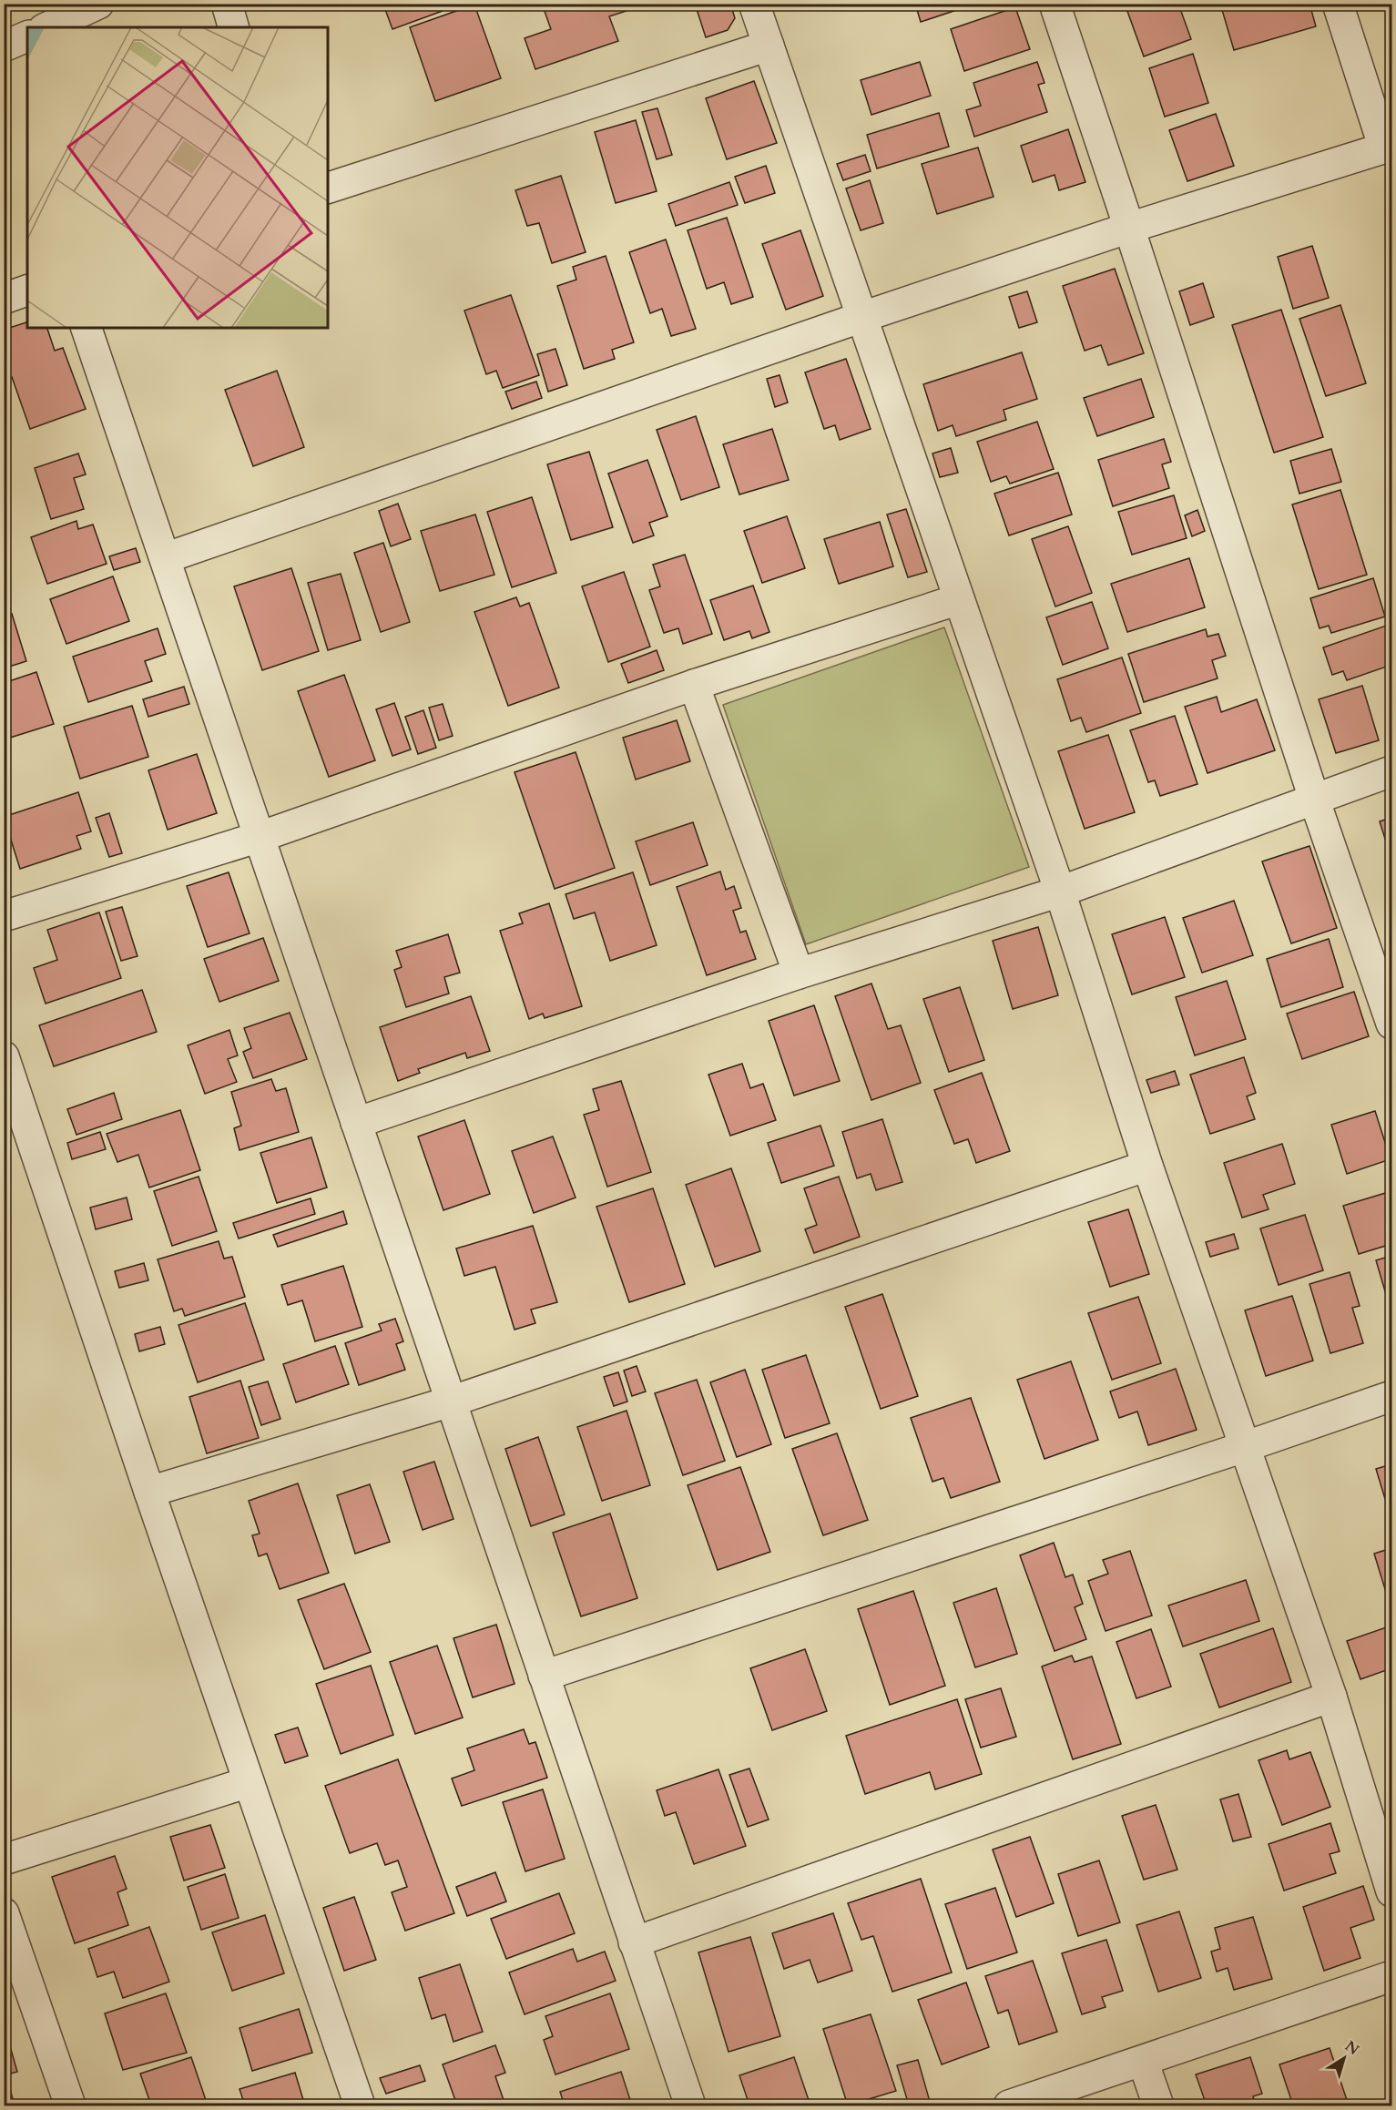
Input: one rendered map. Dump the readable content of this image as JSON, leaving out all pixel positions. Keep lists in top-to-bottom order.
{
  "north": "top right"
}
